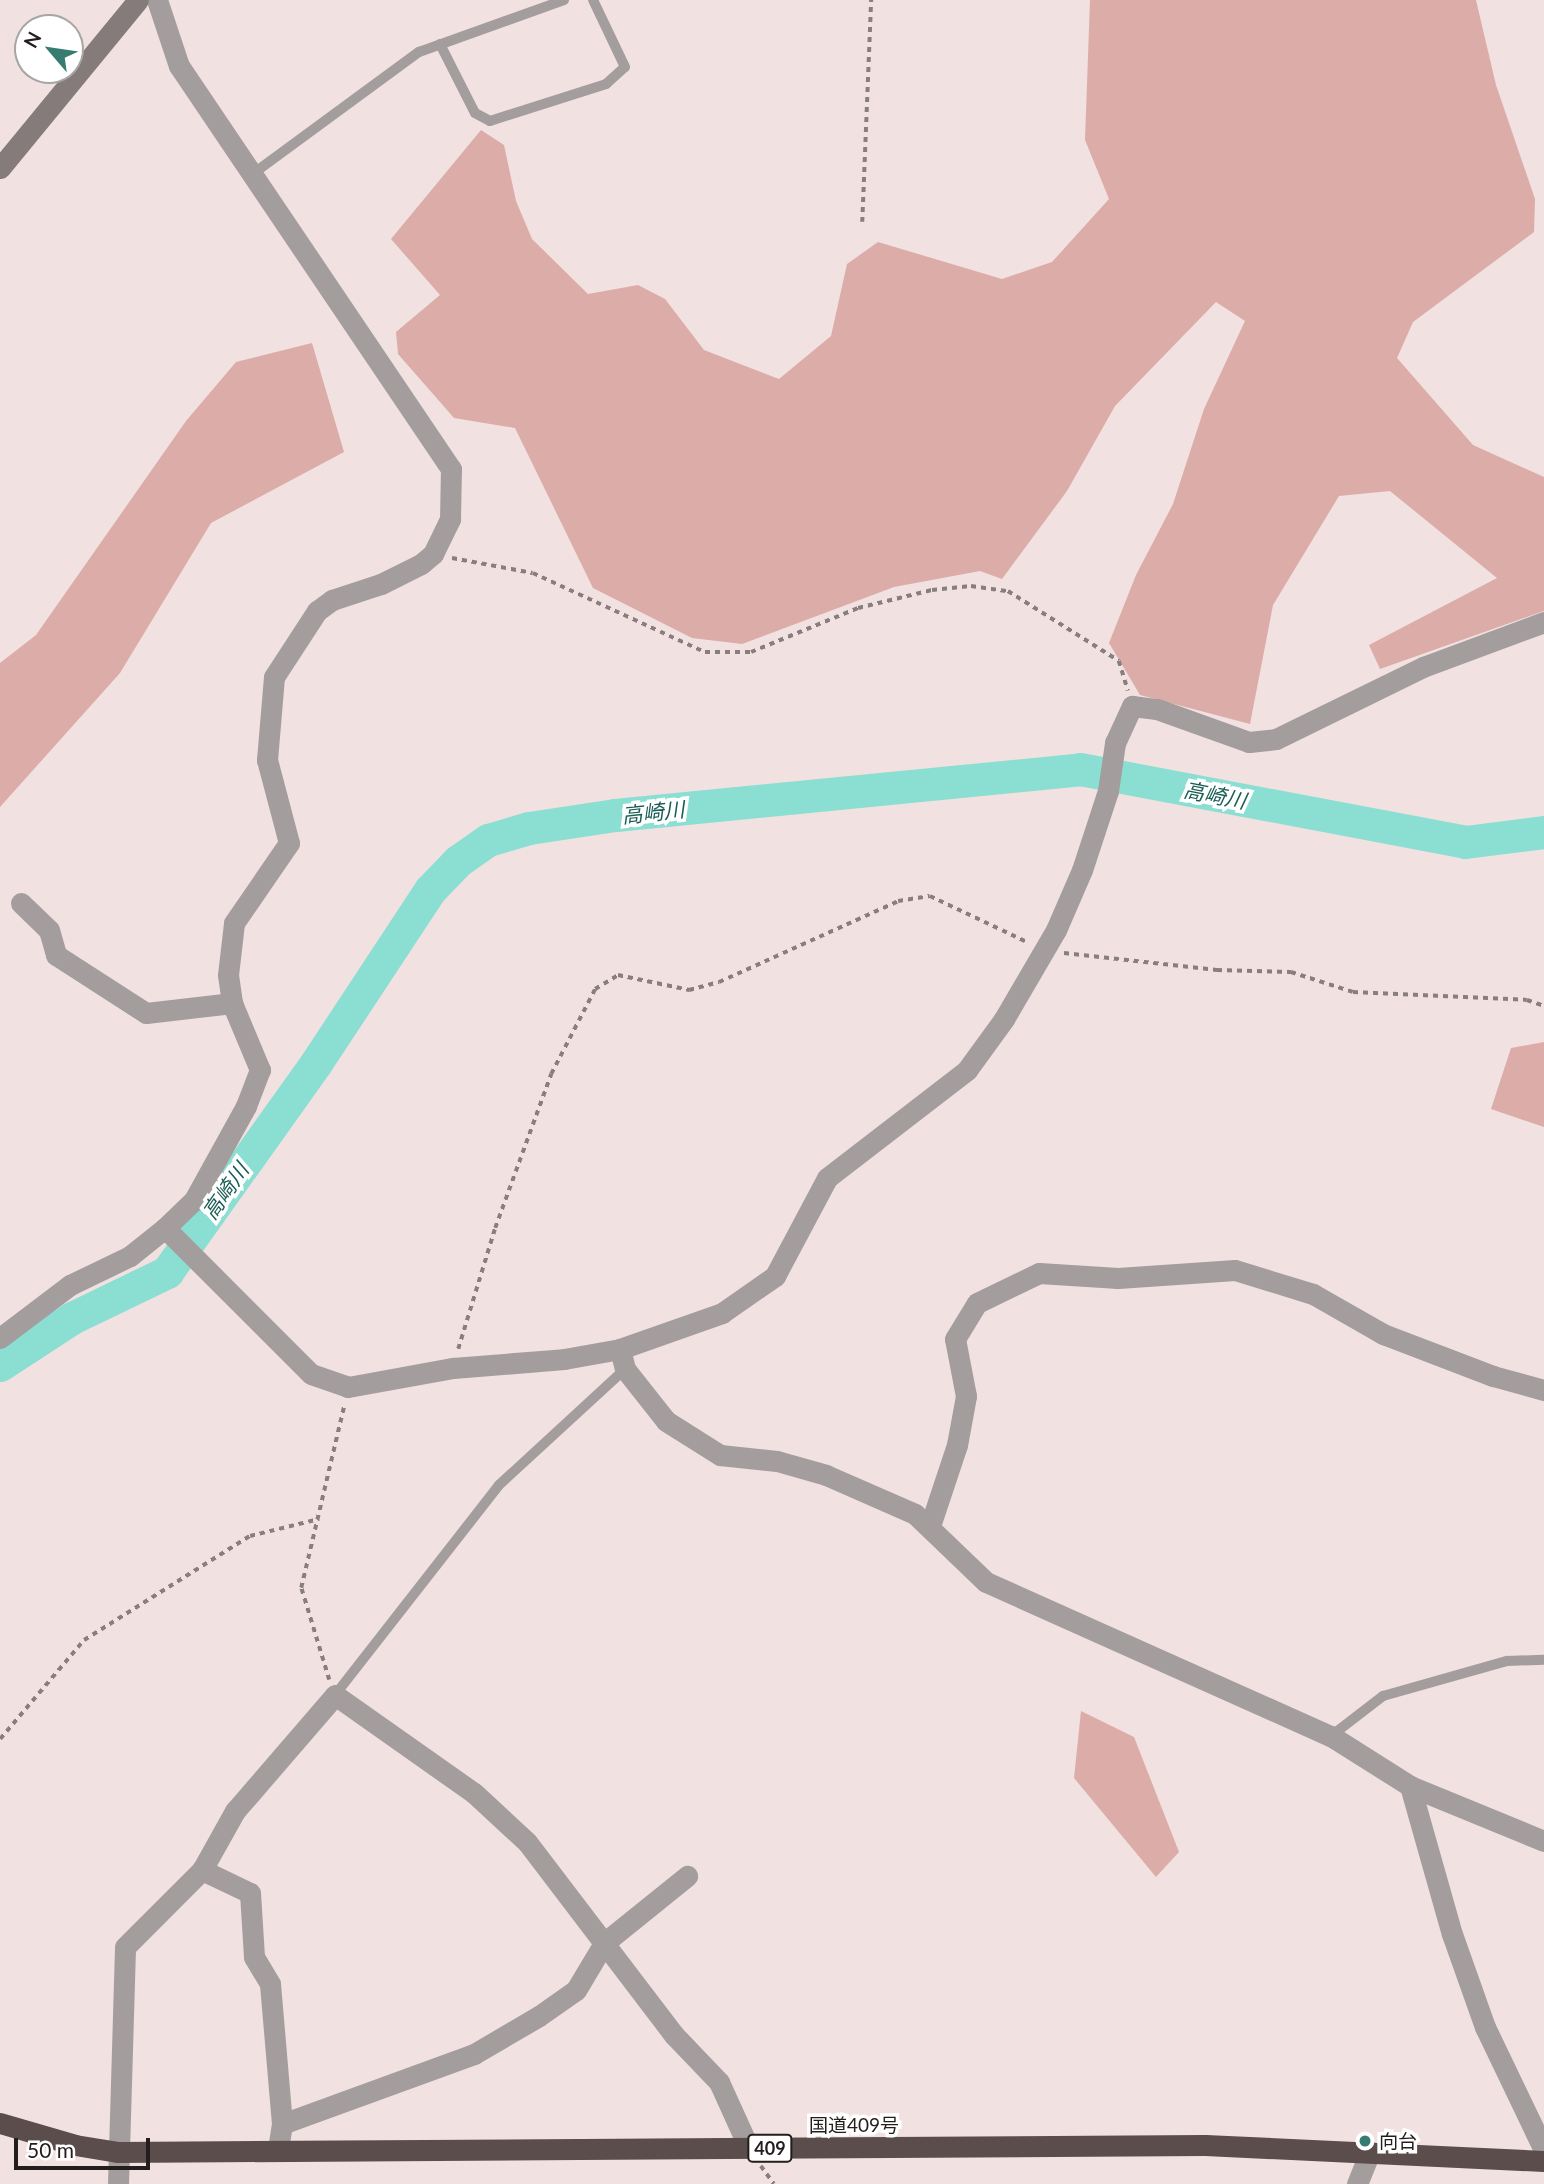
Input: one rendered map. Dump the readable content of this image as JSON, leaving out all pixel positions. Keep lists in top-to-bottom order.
{
  "streets": {
    "highway": ["国道409号", "409"]
  },
  "water": ["高崎川"],
  "places": ["向台"],
  "scale_bar": "50 m",
  "north": "top left"
}
